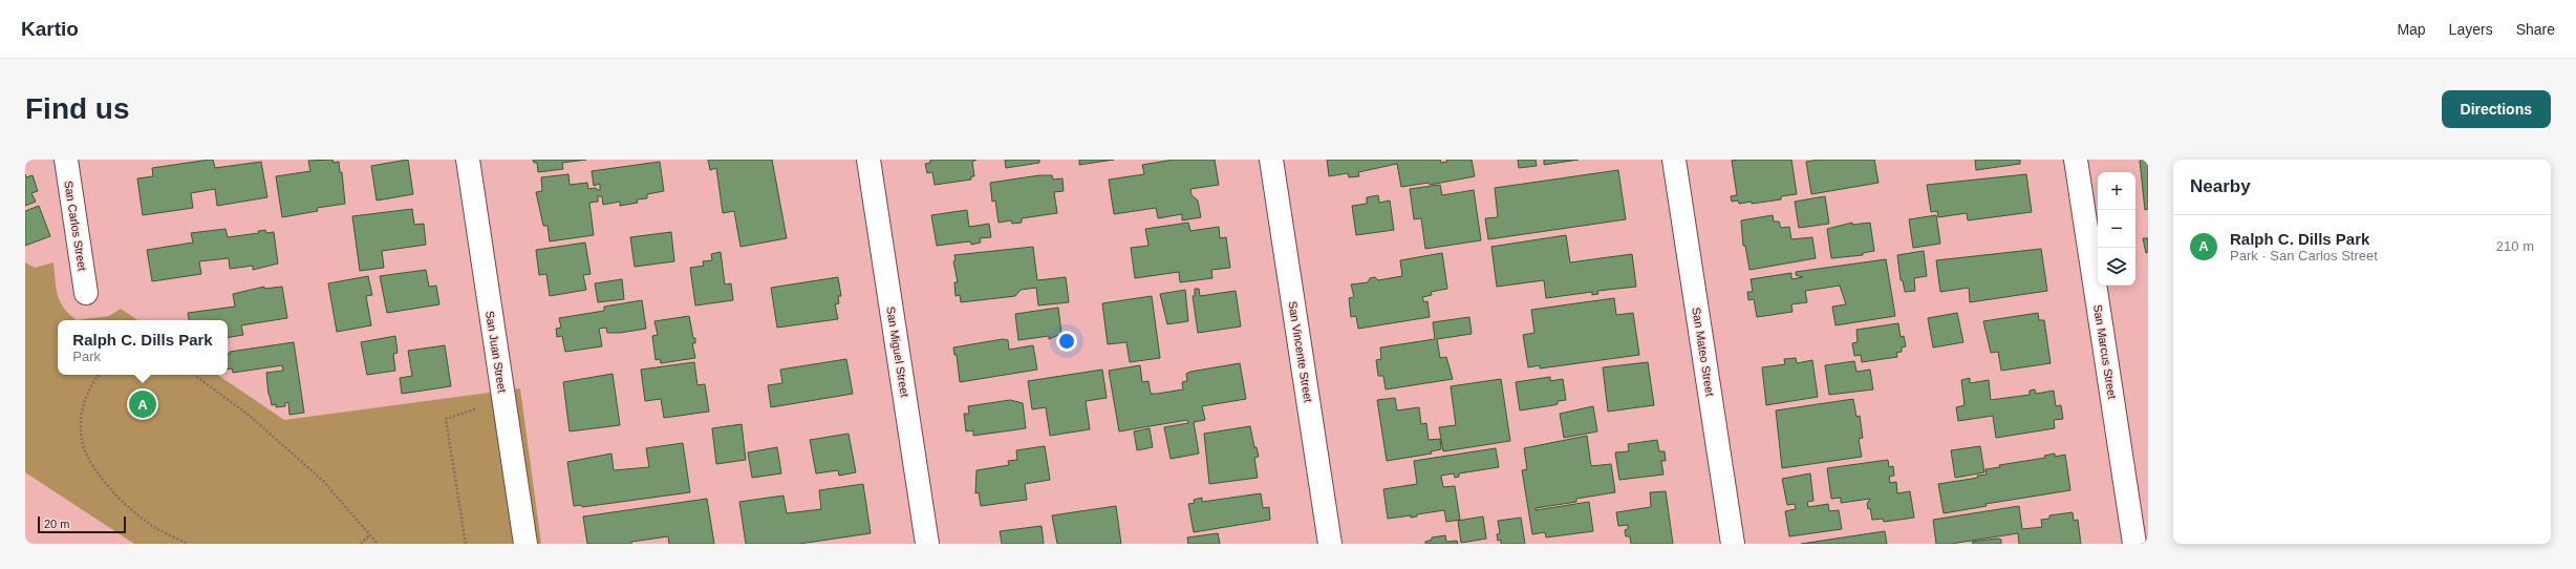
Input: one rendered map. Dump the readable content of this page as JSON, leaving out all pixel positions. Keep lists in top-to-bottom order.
{
  "streets": {
    "street": [
      "San Carlos Street",
      "San Juan Street",
      "San Miguel Street",
      "San Vincente Street",
      "San Mateo Street",
      "San Marcus Street"
    ]
  },
  "scale_bar": "20 m",
  "page": {
    "header": "Kartio",
    "nav": ["Map", "Layers", "Share"],
    "buttons": "Directions",
    "title": "Find us",
    "heading": "Nearby",
    "map_buttons": ["+", "−"],
    "list": [
      {
        "mark": "A",
        "name": "Ralph C. Dills Park",
        "note": "Park · San Carlos Street",
        "value": "210 m"
      }
    ],
    "popup": ["Ralph C. Dills Park", "Park"],
    "pins": "A",
    "scale": "20 m"
  }
}
